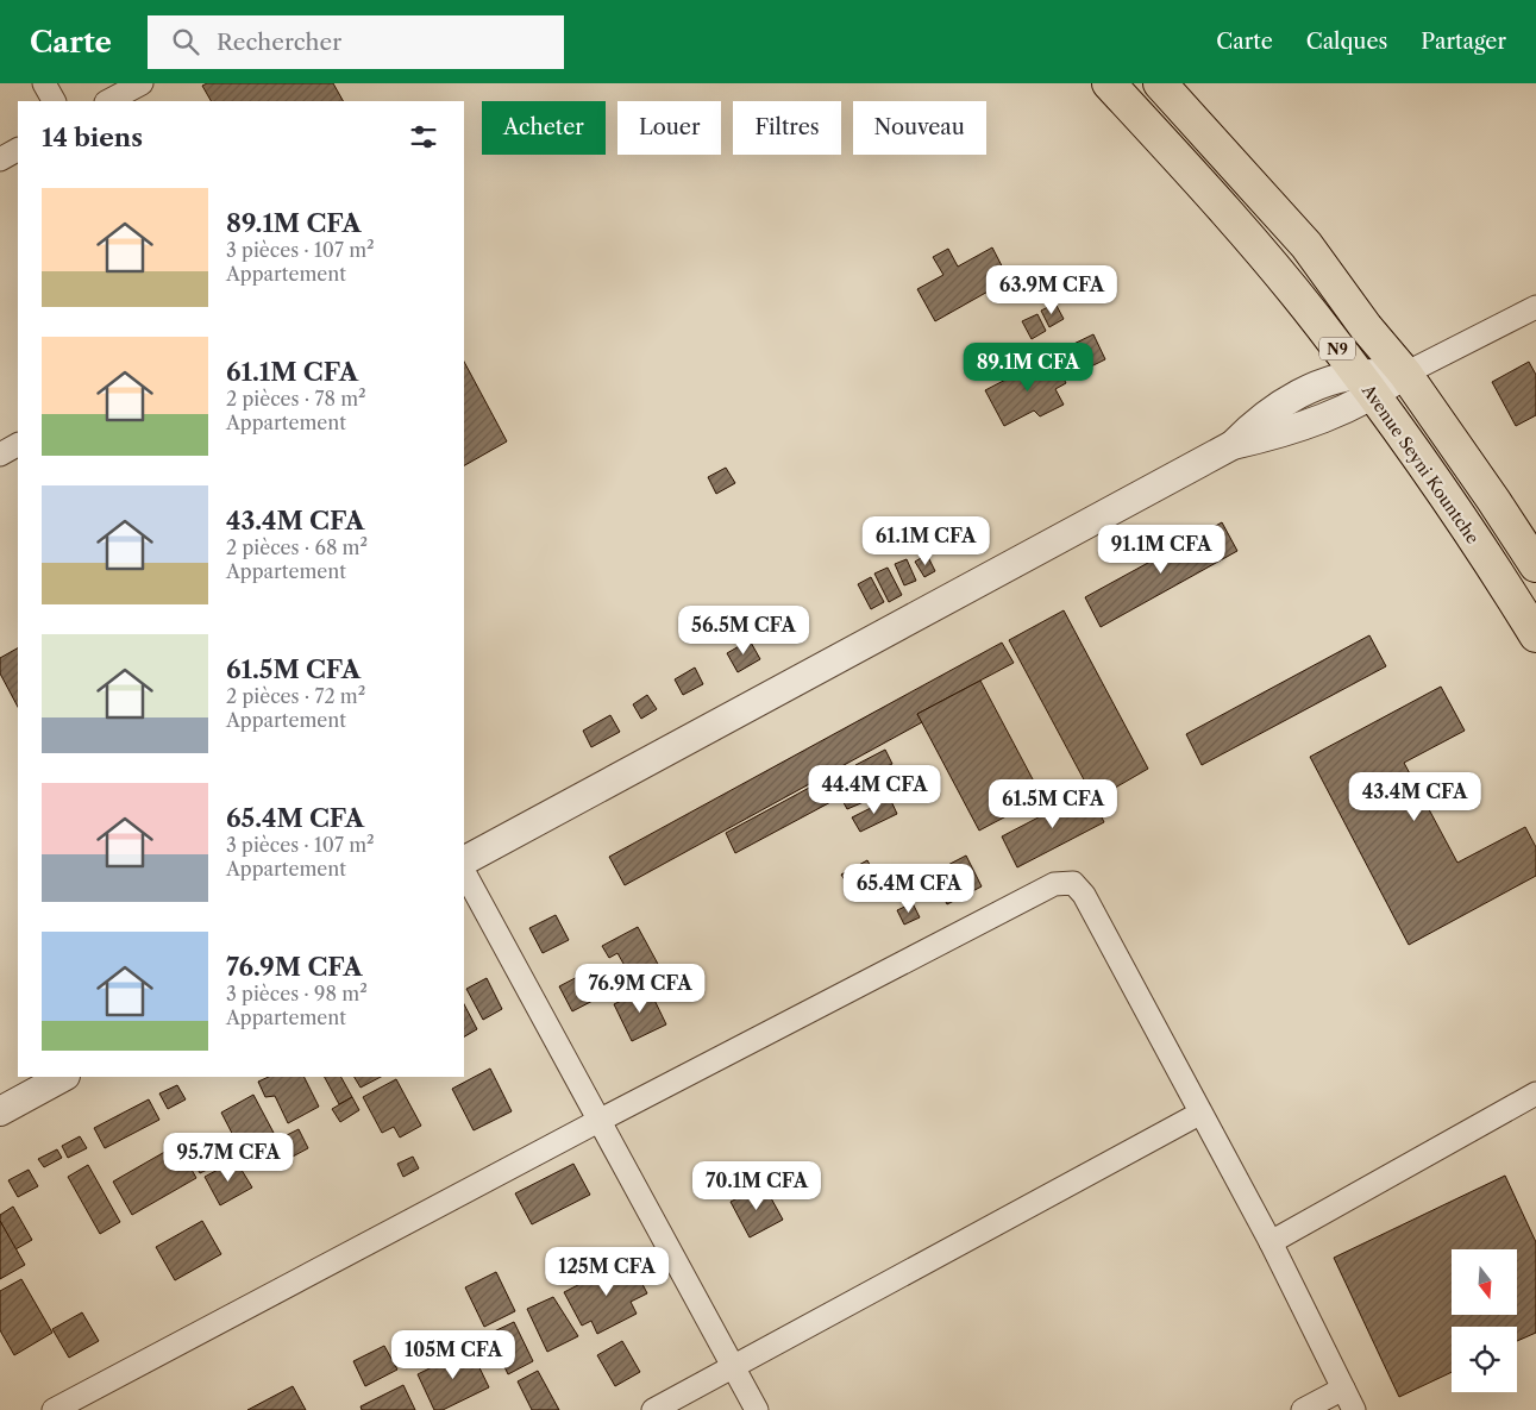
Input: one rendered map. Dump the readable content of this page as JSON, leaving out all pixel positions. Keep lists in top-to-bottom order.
{
  "streets": {
    "highway": ["N9", "Avenue Seyni Kountche"]
  },
  "north": "bottom",
  "page": {
    "header": "Carte",
    "search": "Rechercher",
    "nav": ["Carte", "Calques", "Partager"],
    "chip": [
      "Acheter",
      "Louer",
      "Filtres",
      "Nouveau"
    ],
    "heading": "14 biens",
    "list": [
      {
        "name": "89.1M CFA",
        "note": "3 pièces · 107 m² · Appartement"
      },
      {
        "name": "61.1M CFA",
        "note": "2 pièces · 78 m² · Appartement"
      },
      {
        "name": "43.4M CFA",
        "note": "2 pièces · 68 m² · Appartement"
      },
      {
        "name": "61.5M CFA",
        "note": "2 pièces · 72 m² · Appartement"
      },
      {
        "name": "65.4M CFA",
        "note": "3 pièces · 107 m² · Appartement"
      },
      {
        "name": "76.9M CFA",
        "note": "3 pièces · 98 m² · Appartement"
      }
    ],
    "price": [
      "63.9M CFA",
      "89.1M CFA",
      "61.1M CFA",
      "91.1M CFA",
      "56.5M CFA",
      "44.4M CFA",
      "43.4M CFA",
      "61.5M CFA",
      "65.4M CFA",
      "76.9M CFA",
      "95.7M CFA",
      "70.1M CFA",
      "125M CFA",
      "105M CFA"
    ]
  }
}
